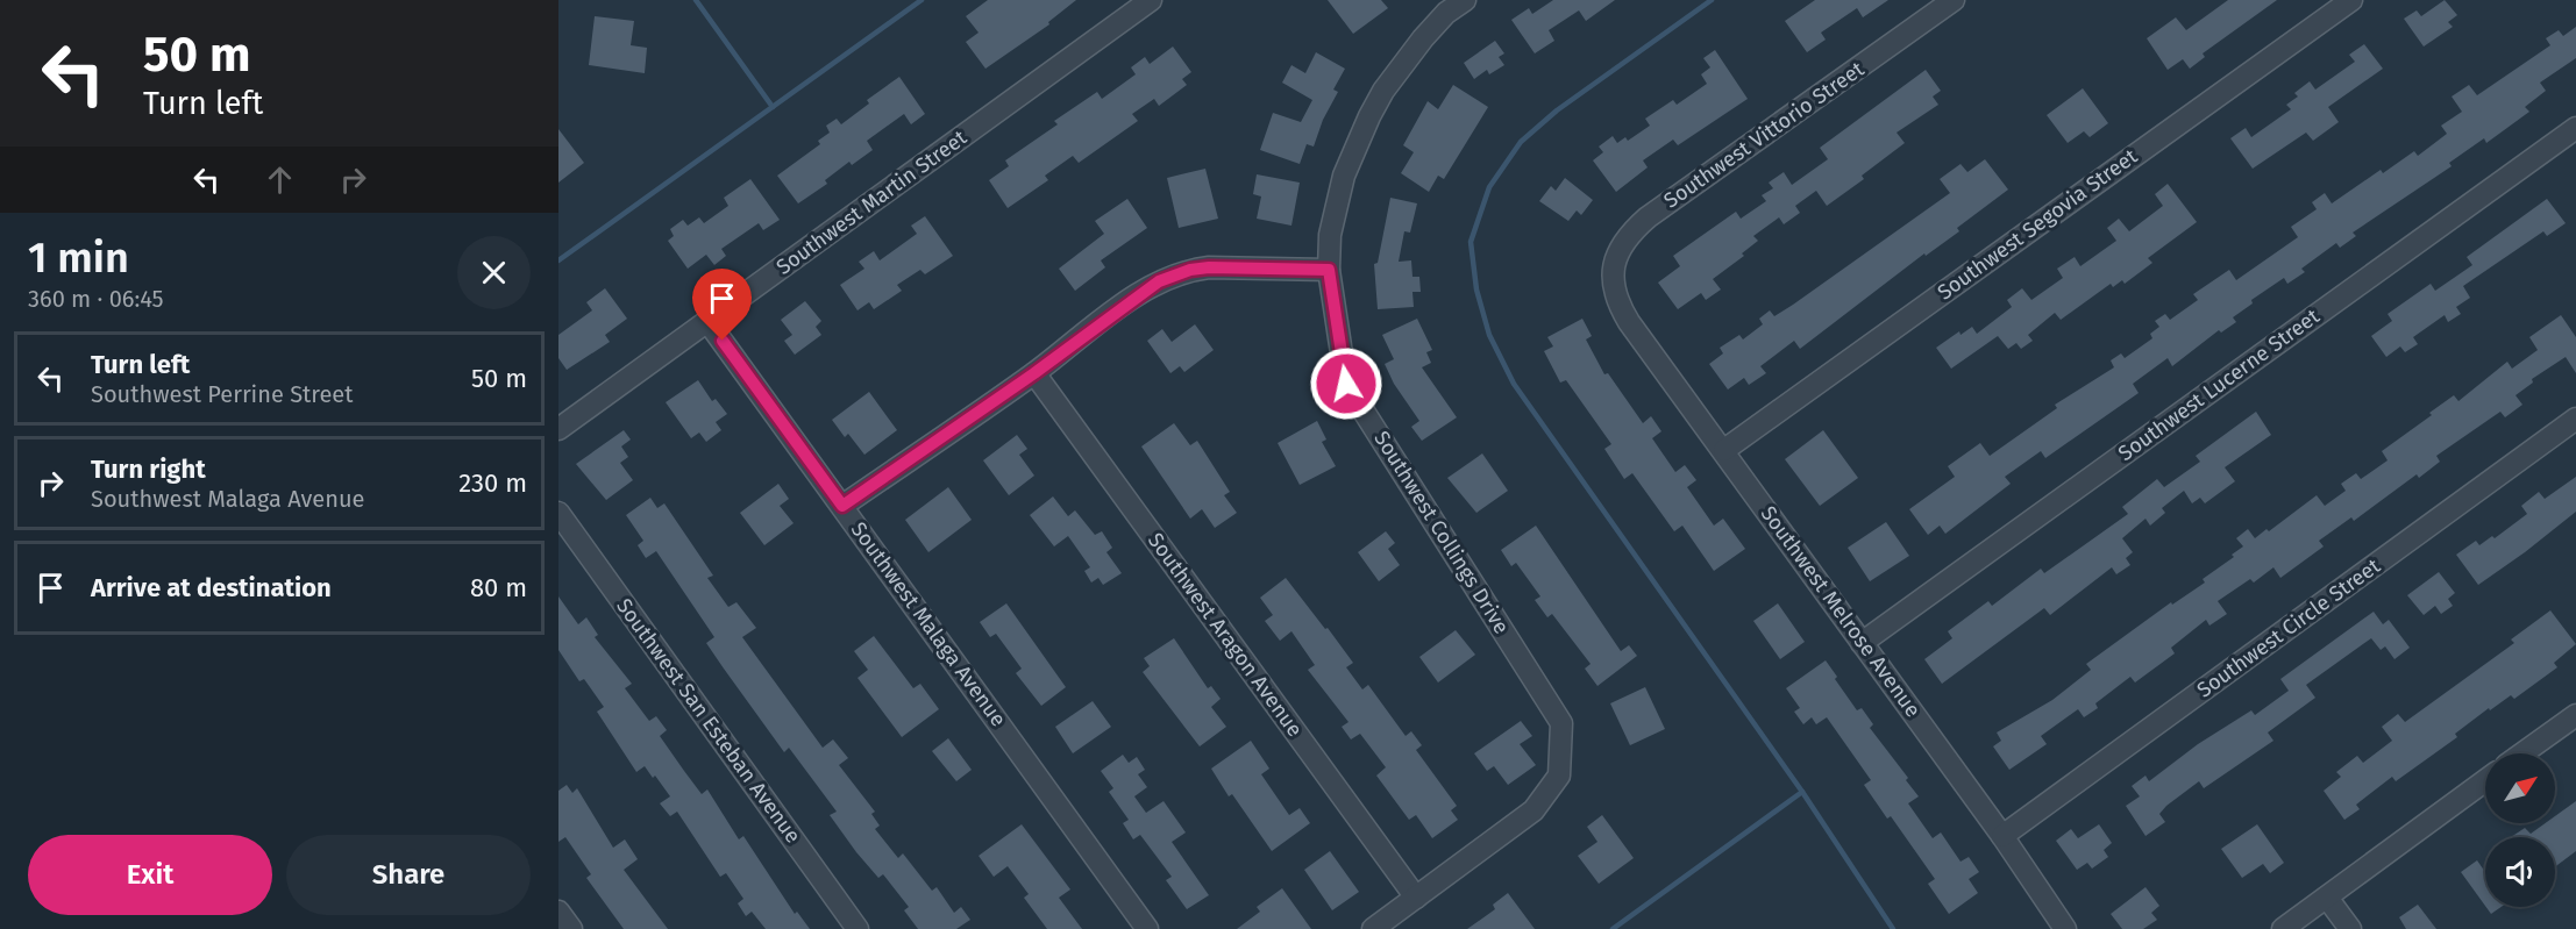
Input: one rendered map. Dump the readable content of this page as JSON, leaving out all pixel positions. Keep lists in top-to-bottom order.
{
  "streets": {
    "street": [
      "Southwest Vittorio Street",
      "Southwest Martin Street",
      "Southwest Segovia Street",
      "Southwest Lucerne Street",
      "Southwest Collings Drive",
      "Southwest Melrose Avenue",
      "Southwest Malaga Avenue",
      "Southwest Circle Street",
      "Southwest Aragon Avenue",
      "Southwest San Esteban Avenue"
    ]
  },
  "crossings": [
    ["Southwest Vittorio Street", "Southwest Melrose Avenue"],
    ["Southwest Martin Street", "Southwest Malaga Avenue"],
    ["Southwest Segovia Street", "Southwest Melrose Avenue"],
    ["Southwest Lucerne Street", "Southwest Melrose Avenue"],
    ["Southwest Collings Drive", "Southwest Aragon Avenue"],
    ["Southwest Melrose Avenue", "Southwest Circle Street"]
  ],
  "north": "top right",
  "page": {
    "turn": ["50 m", "Turn left"],
    "heading": ["1 min", "360 m · 06:45"],
    "list": [
      {
        "name": "Turn left",
        "note": "Southwest Perrine Street",
        "value": "50 m"
      },
      {
        "name": "Turn right",
        "note": "Southwest Malaga Avenue",
        "value": "230 m"
      },
      {
        "name": "Arrive at destination",
        "value": "80 m"
      }
    ],
    "buttons": ["Exit", "Share"]
  }
}
